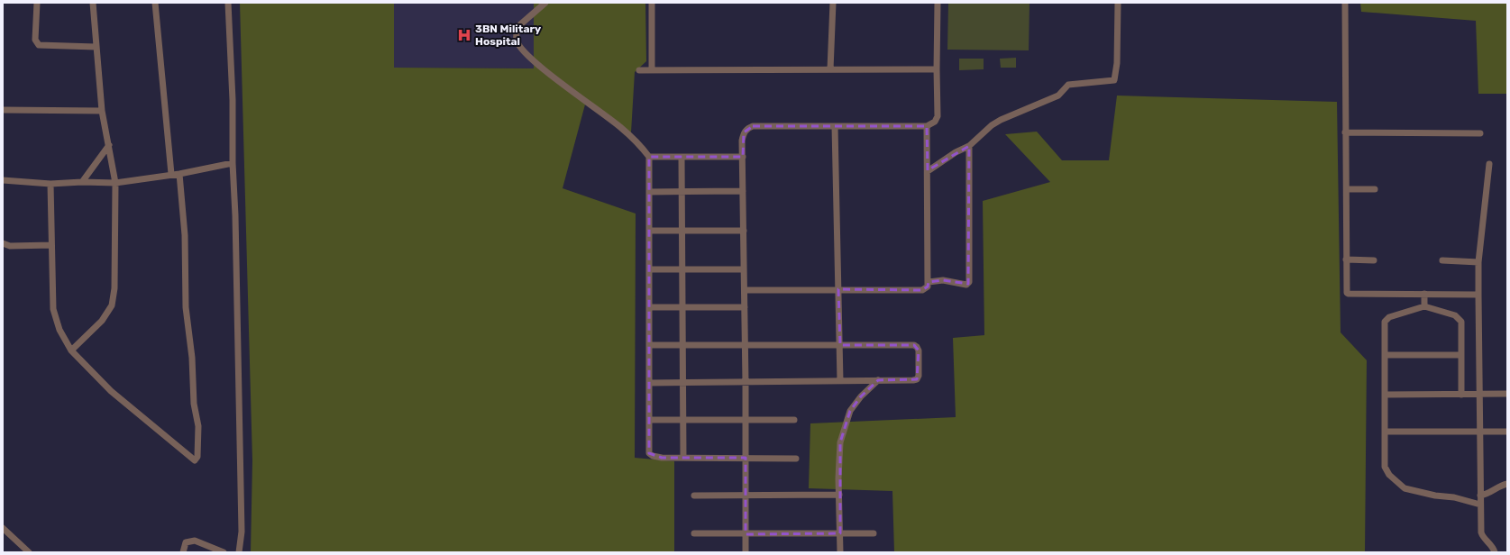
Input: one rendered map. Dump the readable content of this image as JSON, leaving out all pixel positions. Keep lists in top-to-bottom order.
{
  "places": {
    "hospital": ["3BN Military Hospital"]
  }
}
